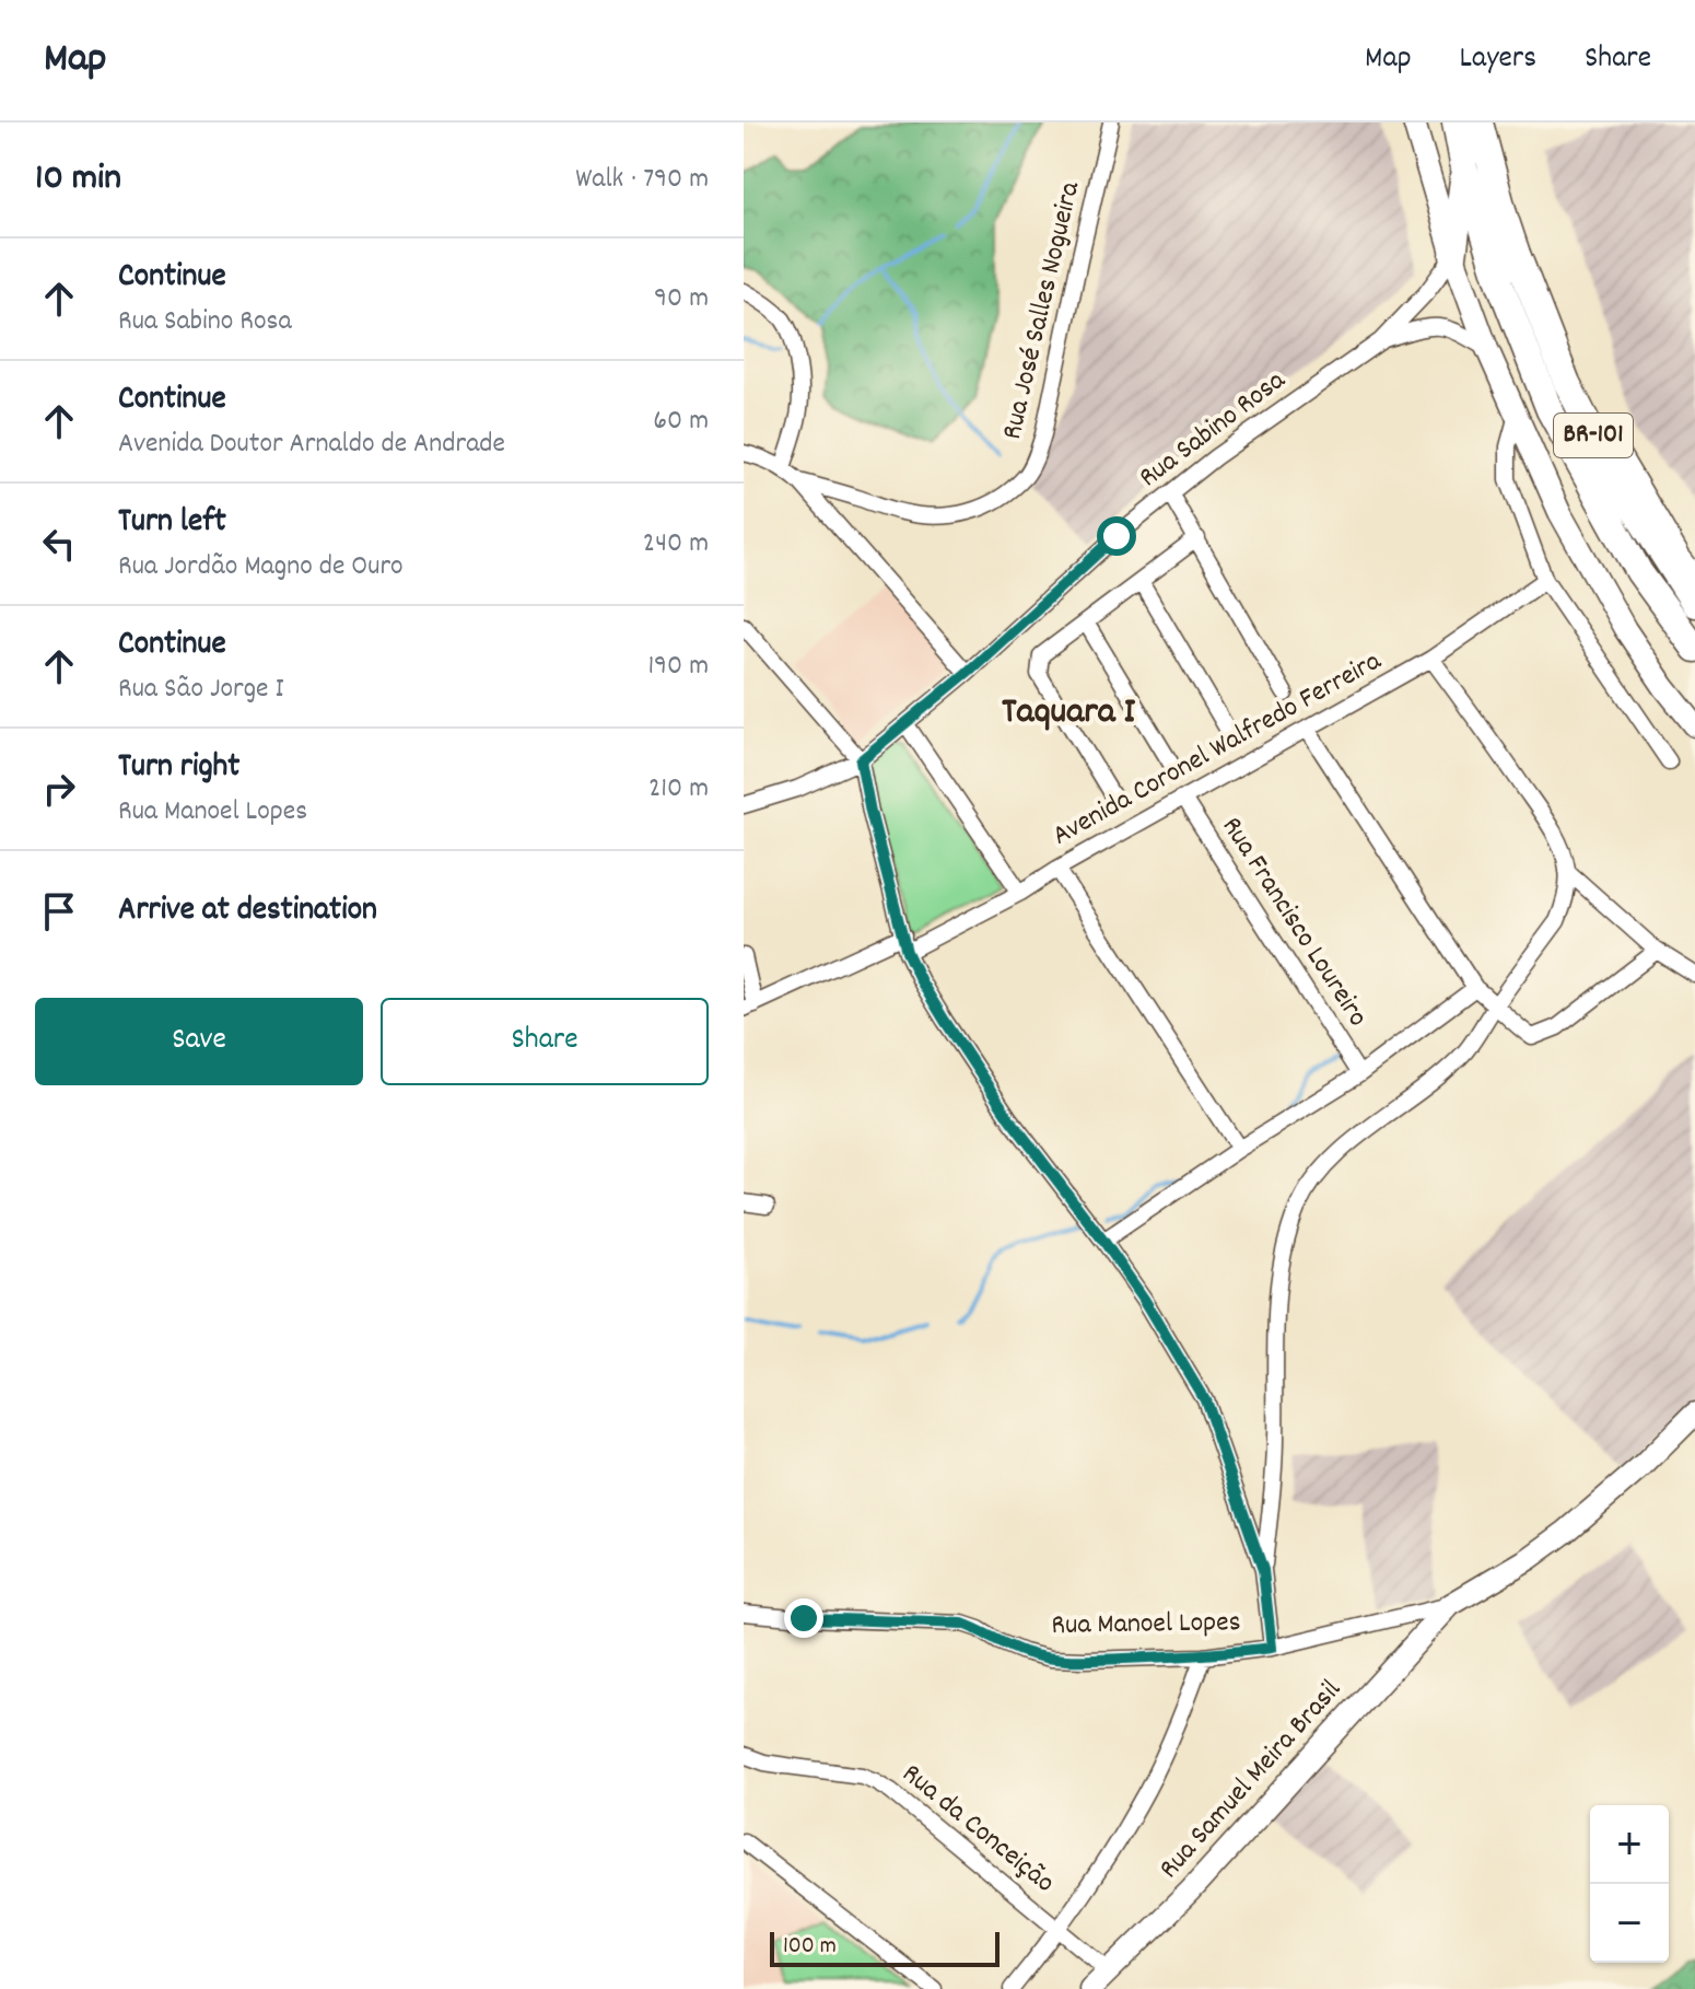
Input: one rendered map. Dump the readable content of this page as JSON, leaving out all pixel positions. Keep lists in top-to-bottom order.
{
  "streets": {
    "main road": ["BR-101"],
    "street": [
      "Rua José Salles Nogueira",
      "Rua Sabino Rosa",
      "Avenida Coronel Walfredo Ferreira",
      "Rua Francisco Loureiro",
      "Rua Manoel Lopes",
      "Rua Samuel Meira Brasil",
      "Rua da Conceição"
    ]
  },
  "crossings": [
    ["Avenida Coronel Walfredo Ferreira", "Rua Francisco Loureiro"],
    ["Rua Manoel Lopes", "Rua Samuel Meira Brasil"],
    ["Rua Samuel Meira Brasil", "Rua da Conceição"]
  ],
  "districts": ["Taquara I"],
  "scale_bar": "100 m",
  "page": {
    "header": "Map",
    "nav": ["Map", "Layers", "Share"],
    "heading": ["10 min", "Walk · 790 m"],
    "list": [
      ["Continue", "Rua Sabino Rosa", "90 m"],
      ["Continue", "Avenida Doutor Arnaldo de Andrade", "60 m"],
      ["Turn left", "Rua Jordão Magno de Ouro", "240 m"],
      ["Continue", "Rua São Jorge I", "190 m"],
      ["Turn right", "Rua Manoel Lopes", "210 m"],
      "Arrive at destination"
    ],
    "buttons": ["Save", "Share"],
    "map_buttons": ["+", "−"],
    "scale": "100 m"
  }
}
